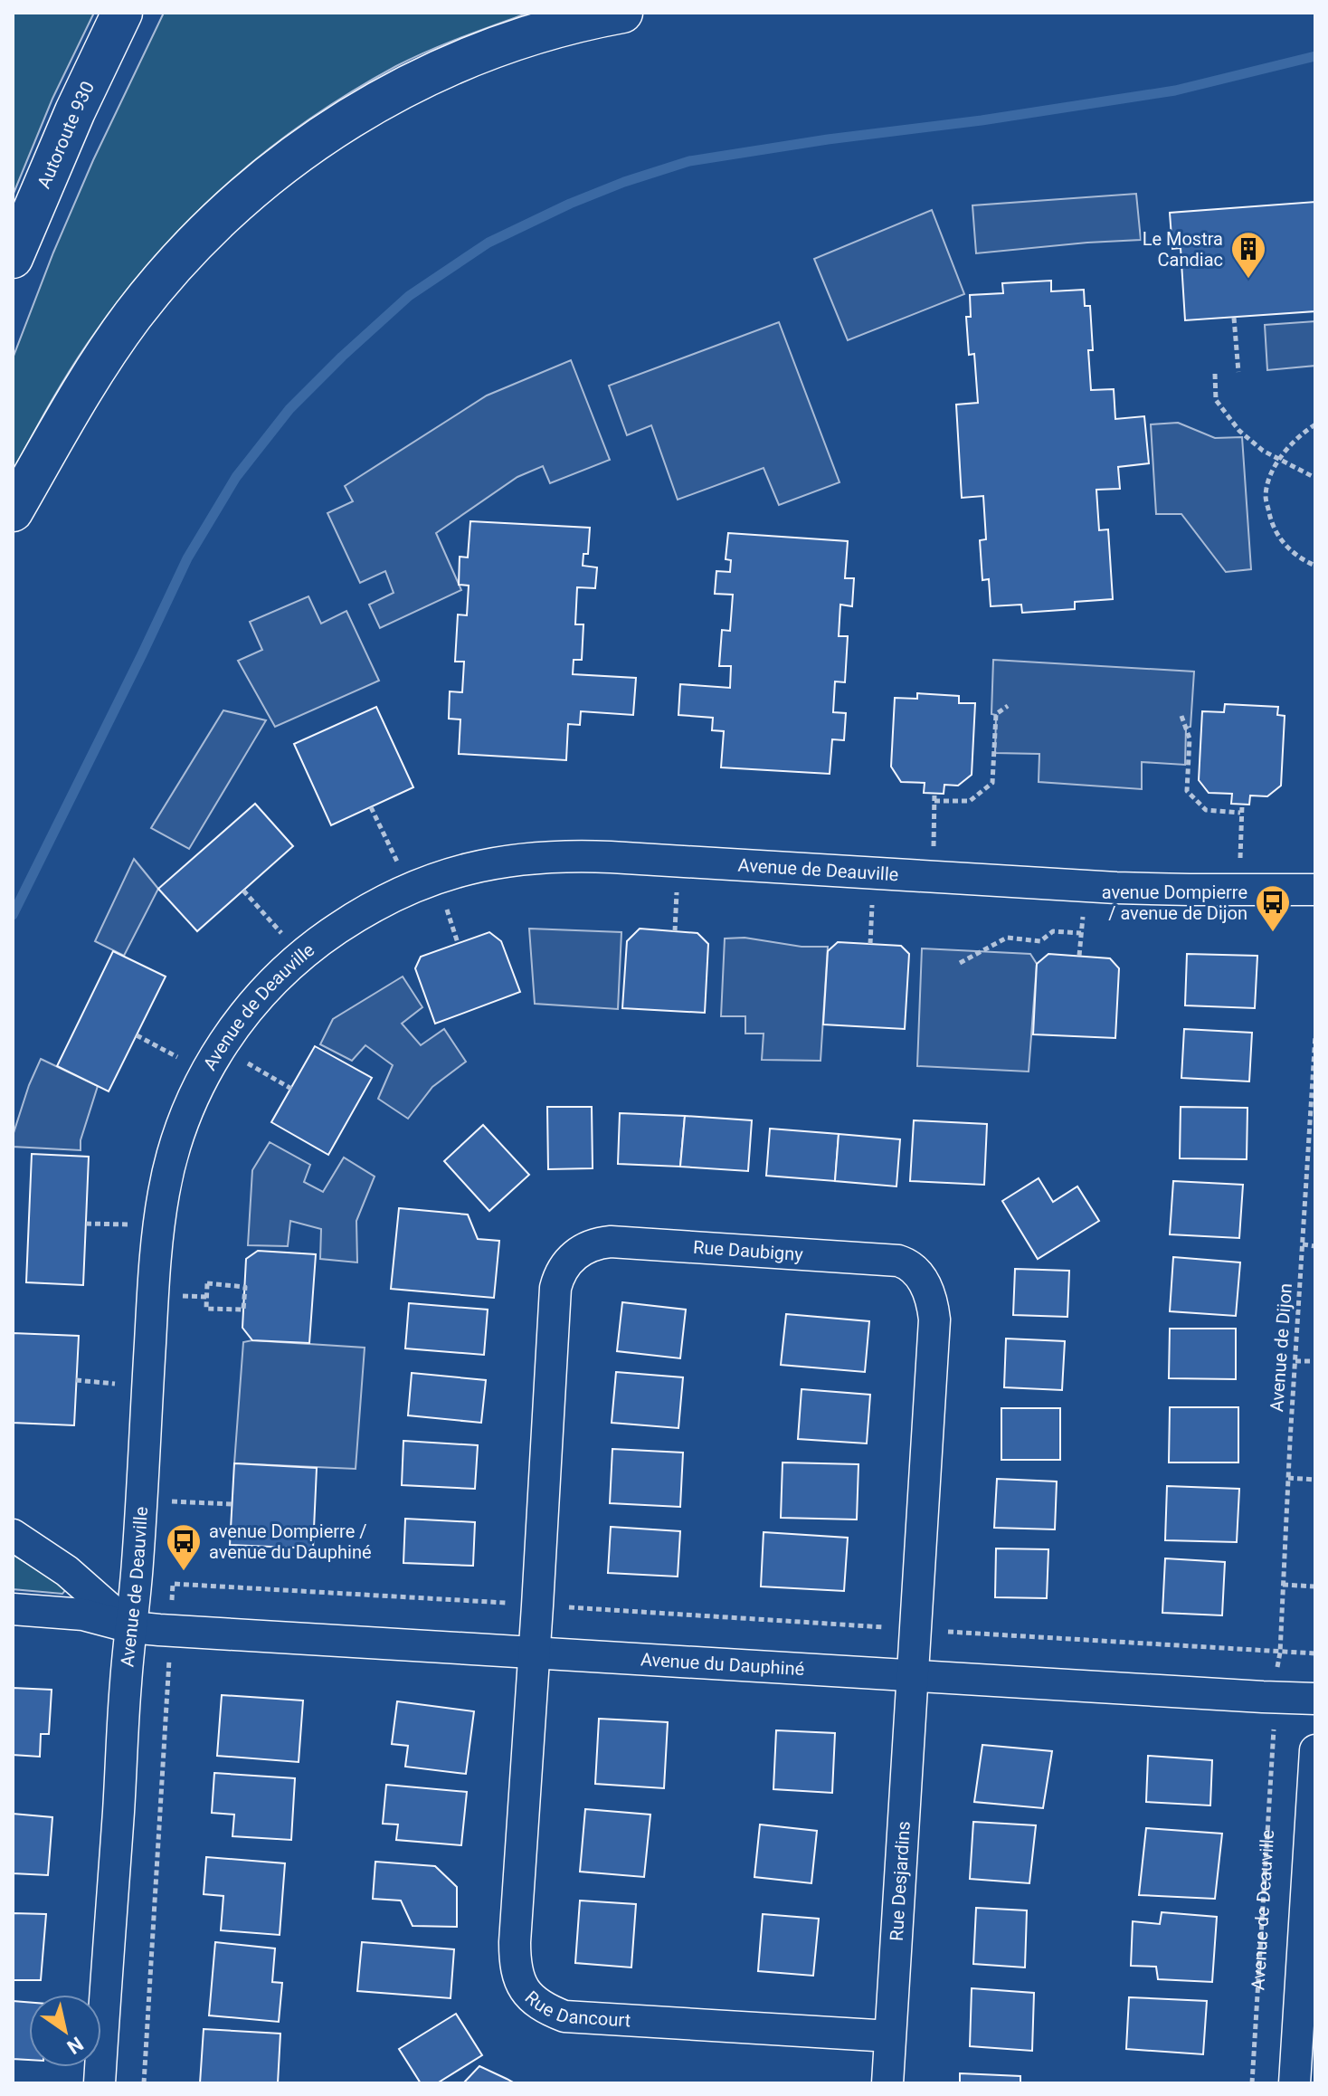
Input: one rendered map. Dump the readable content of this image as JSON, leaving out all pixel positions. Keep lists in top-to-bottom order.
{
  "streets": {
    "highway": ["Autoroute 930"],
    "street": [
      "Avenue de Deauville",
      "Rue Daubigny",
      "Avenue du Dauphiné",
      "Rue Desjardins",
      "Rue Dancourt"
    ],
    "path": ["Avenue de Dijon"]
  },
  "crossings": [
    ["Avenue de Deauville", "Avenue du Dauphiné"],
    ["Rue Daubigny", "Avenue du Dauphiné"],
    ["Rue Daubigny", "Rue Desjardins"],
    ["Rue Daubigny", "Rue Dancourt"],
    ["Avenue du Dauphiné", "Rue Desjardins"],
    ["Avenue du Dauphiné", "Rue Dancourt"],
    ["Rue Desjardins", "Rue Dancourt"]
  ],
  "places": {
    "building": ["Le Mostra Candiac"],
    "bus stop": ["avenue Dompierre / avenue de Dijon", "avenue Dompierre / avenue du Dauphiné"]
  },
  "north": "bottom right"
}
